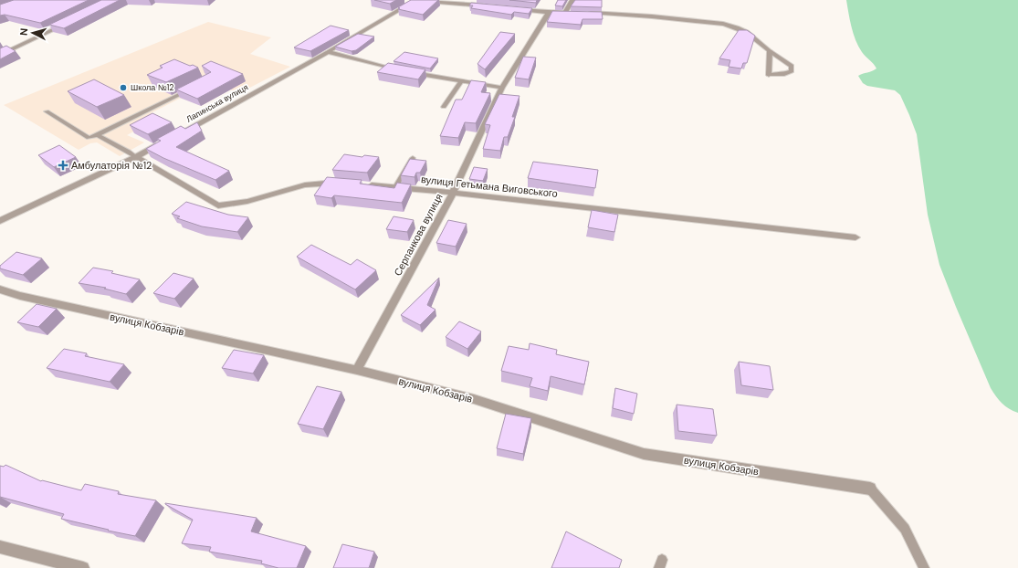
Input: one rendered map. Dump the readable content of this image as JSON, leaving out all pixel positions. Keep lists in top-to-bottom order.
{
  "streets": {
    "street": [
      "Лапинська вулиця",
      "вулиця Гетьмана Виговського",
      "Серпанкова вулиця",
      "вулиця Кобзарів"
    ]
  },
  "crossings": [
    ["вулиця Гетьмана Виговського", "Серпанкова вулиця"],
    ["Серпанкова вулиця", "вулиця Кобзарів"]
  ],
  "places": {
    "other": ["Школа №12"],
    "health": ["Амбулаторія №12"]
  },
  "north": "left"
}
